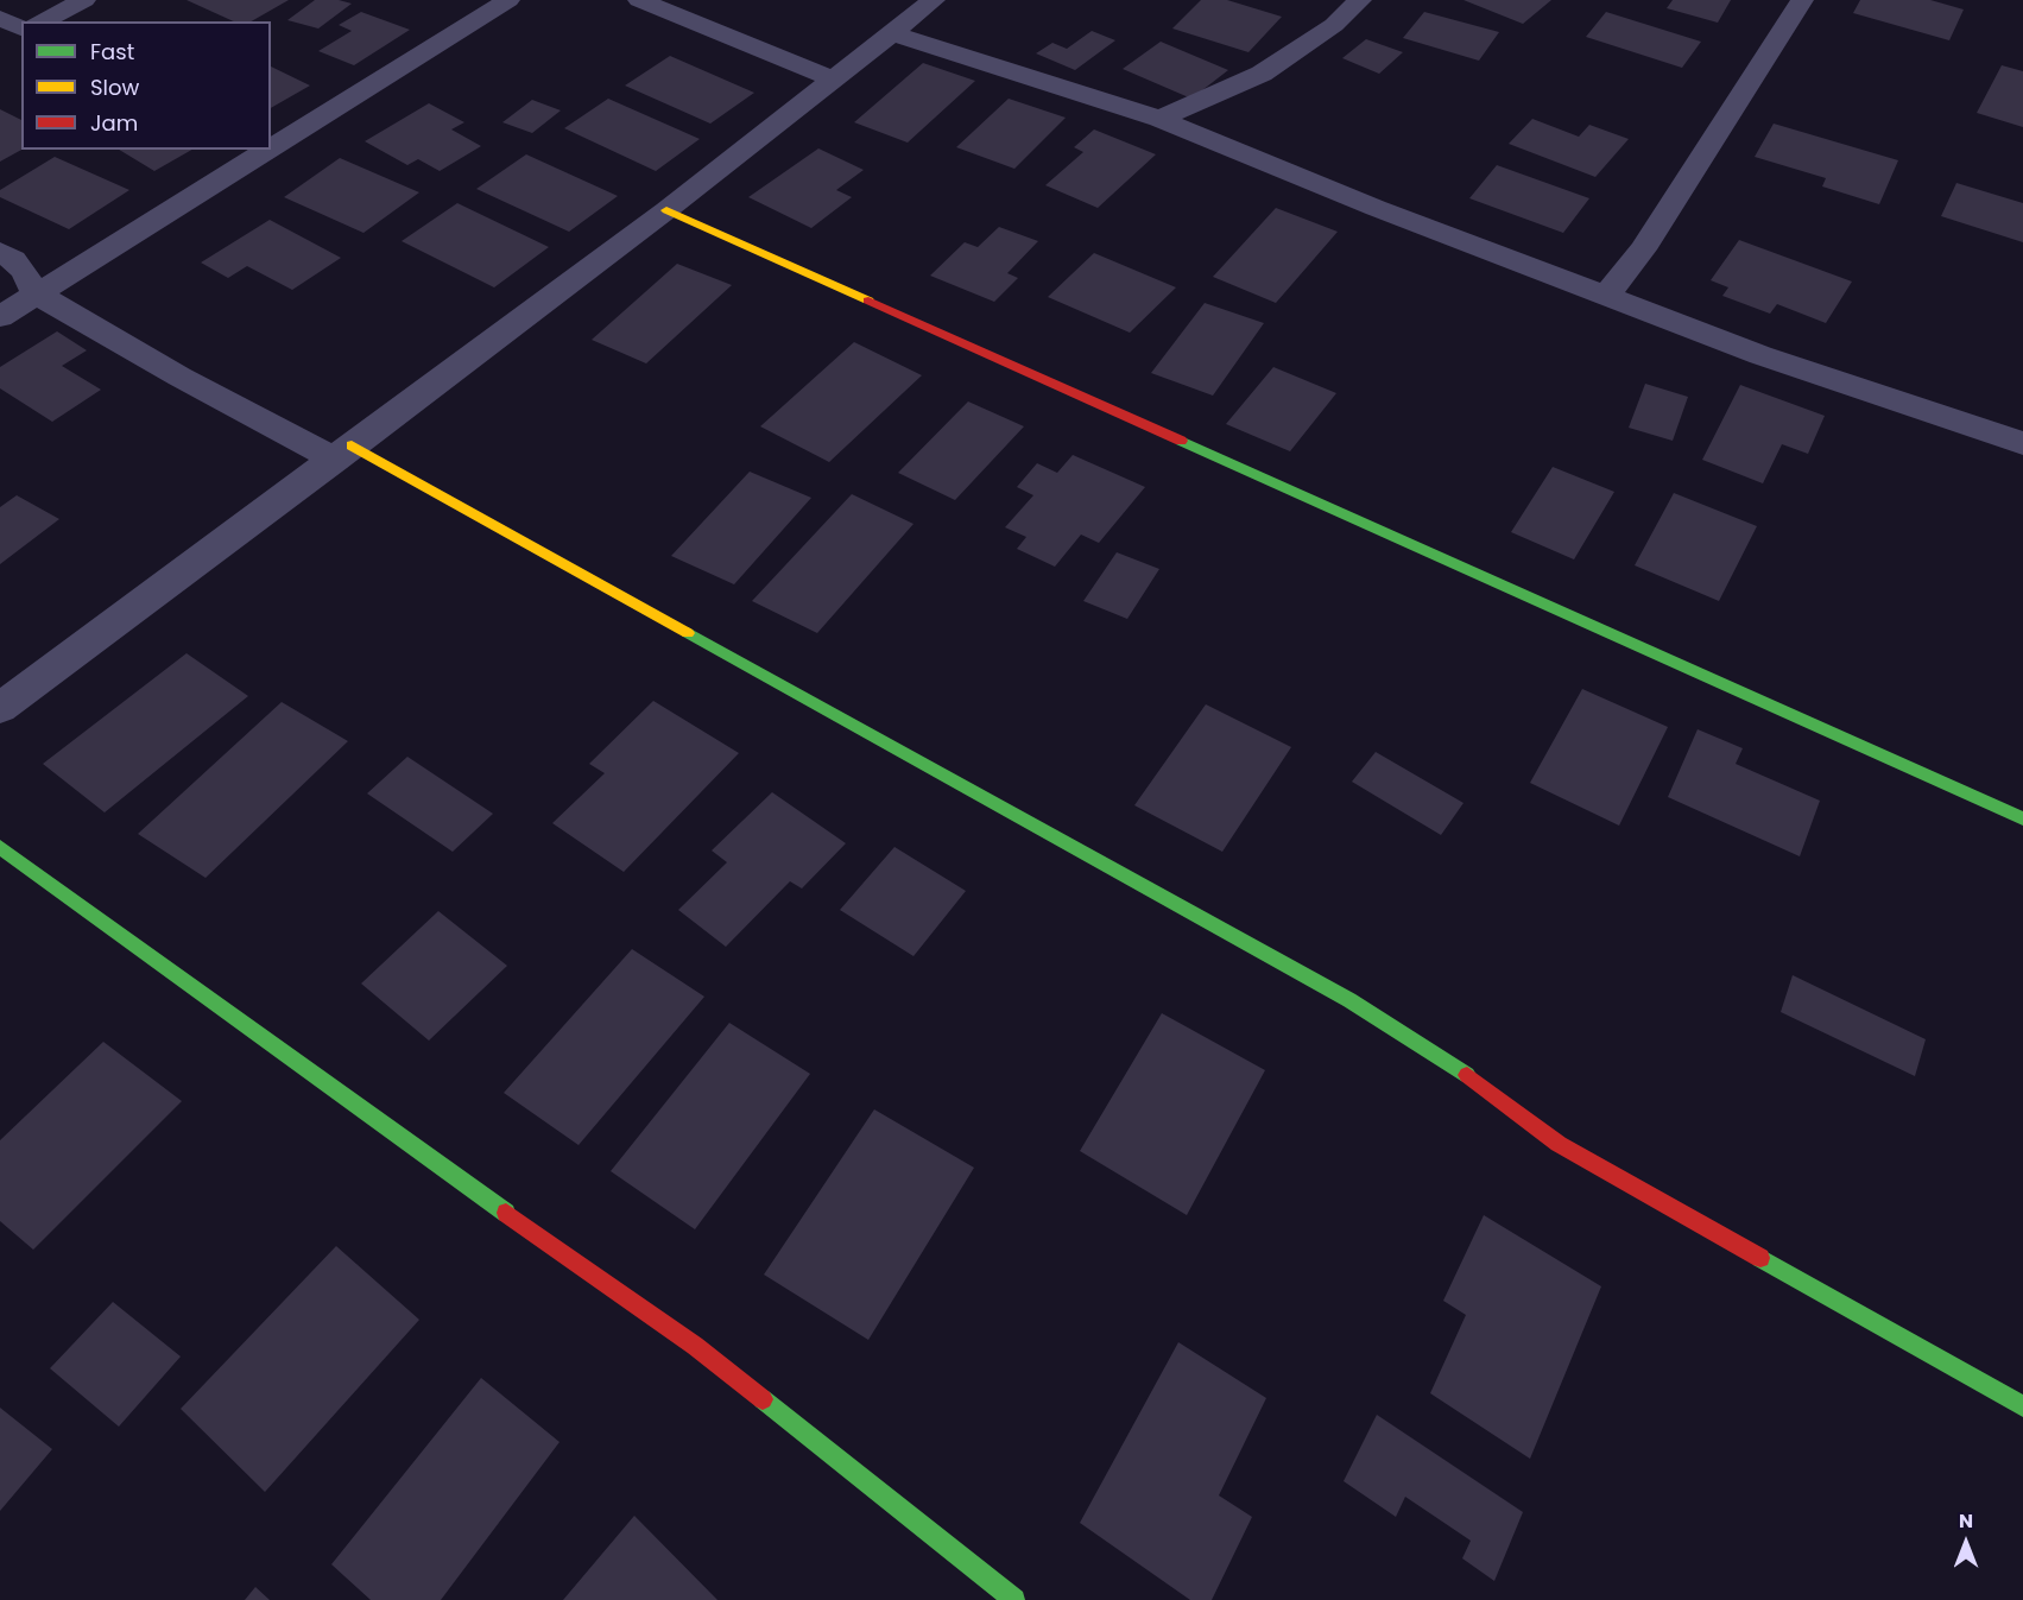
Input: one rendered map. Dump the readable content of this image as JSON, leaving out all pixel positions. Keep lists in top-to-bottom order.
{
  "legend": ["Fast", "Slow", "Jam"],
  "north": "top"
}
